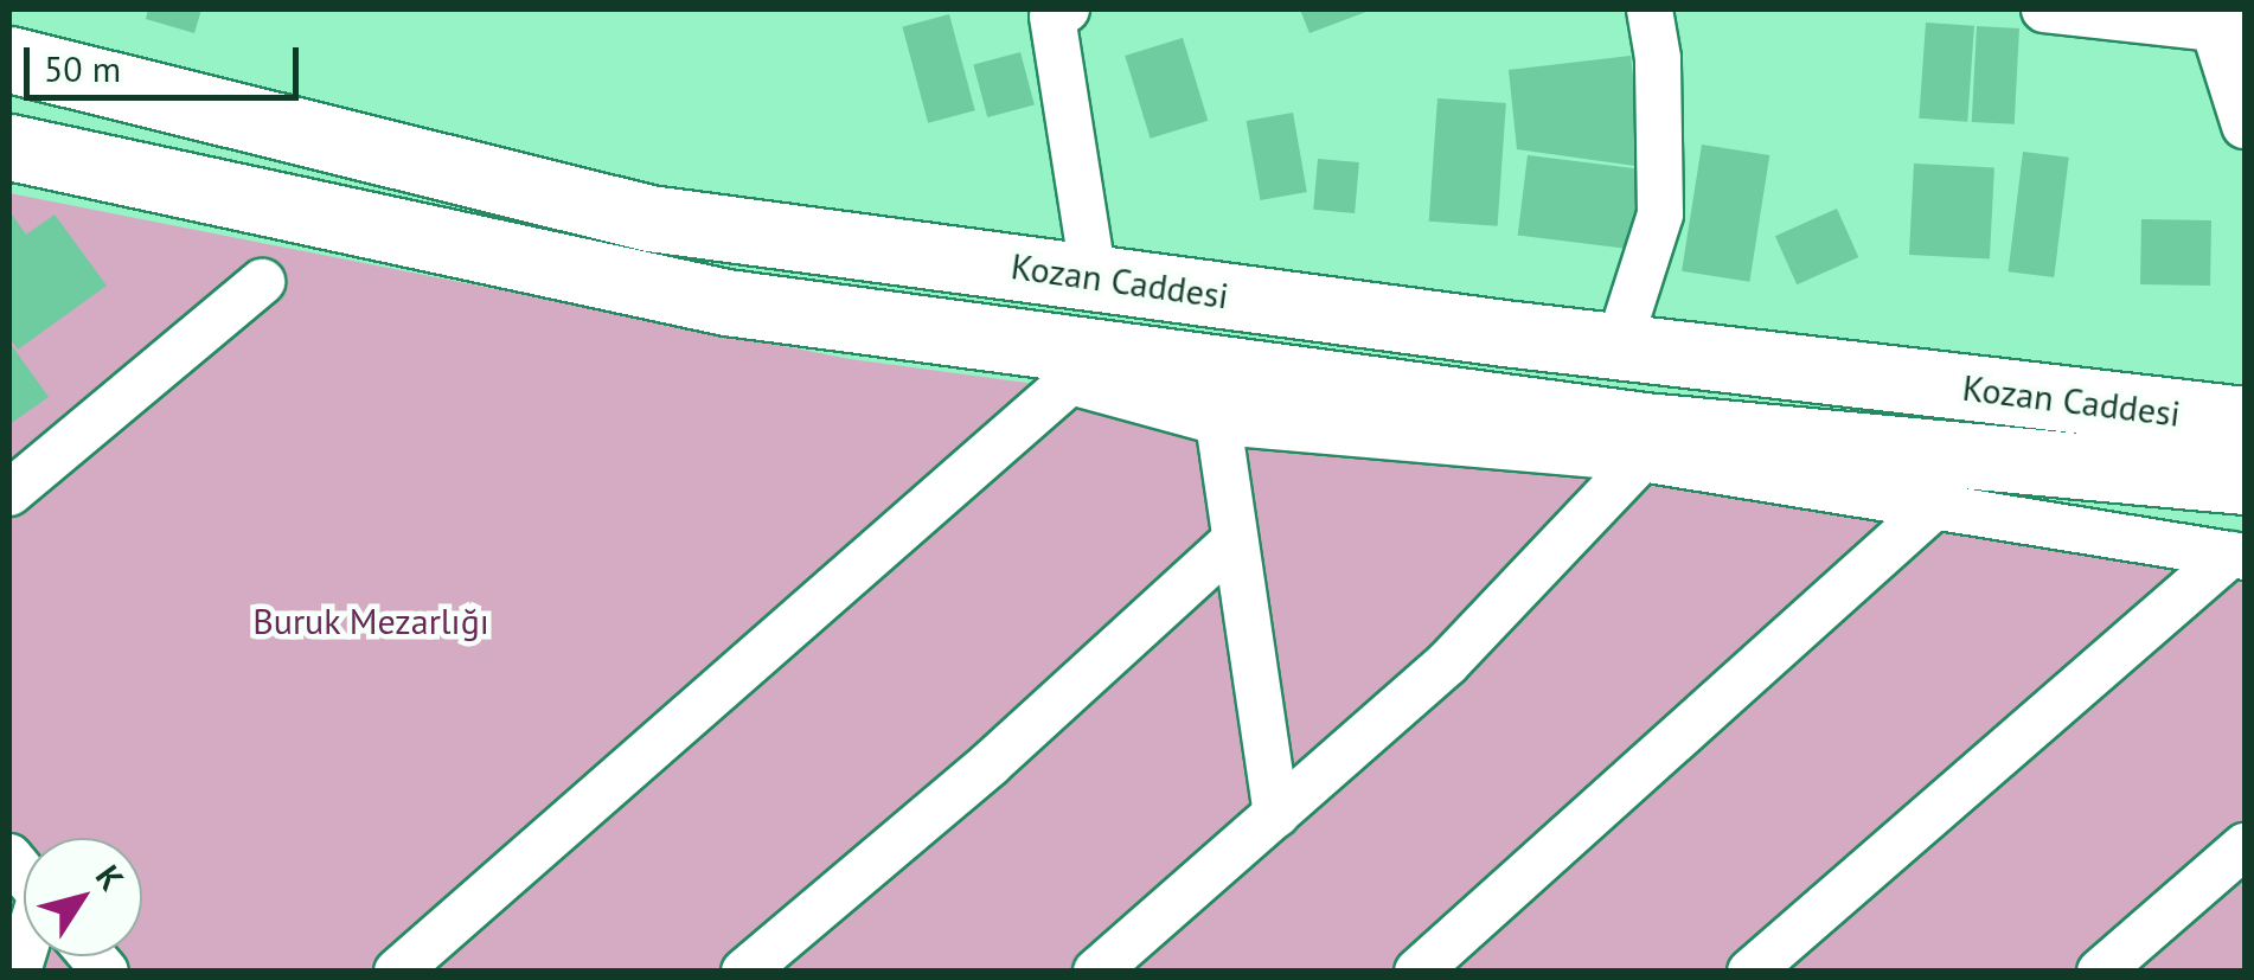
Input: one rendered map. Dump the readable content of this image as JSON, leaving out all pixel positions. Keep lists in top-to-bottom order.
{
  "streets": {
    "highway": ["Kozan Caddesi"]
  },
  "parks": ["Buruk Mezarlığı"],
  "scale_bar": "50 m",
  "north": "top right"
}
